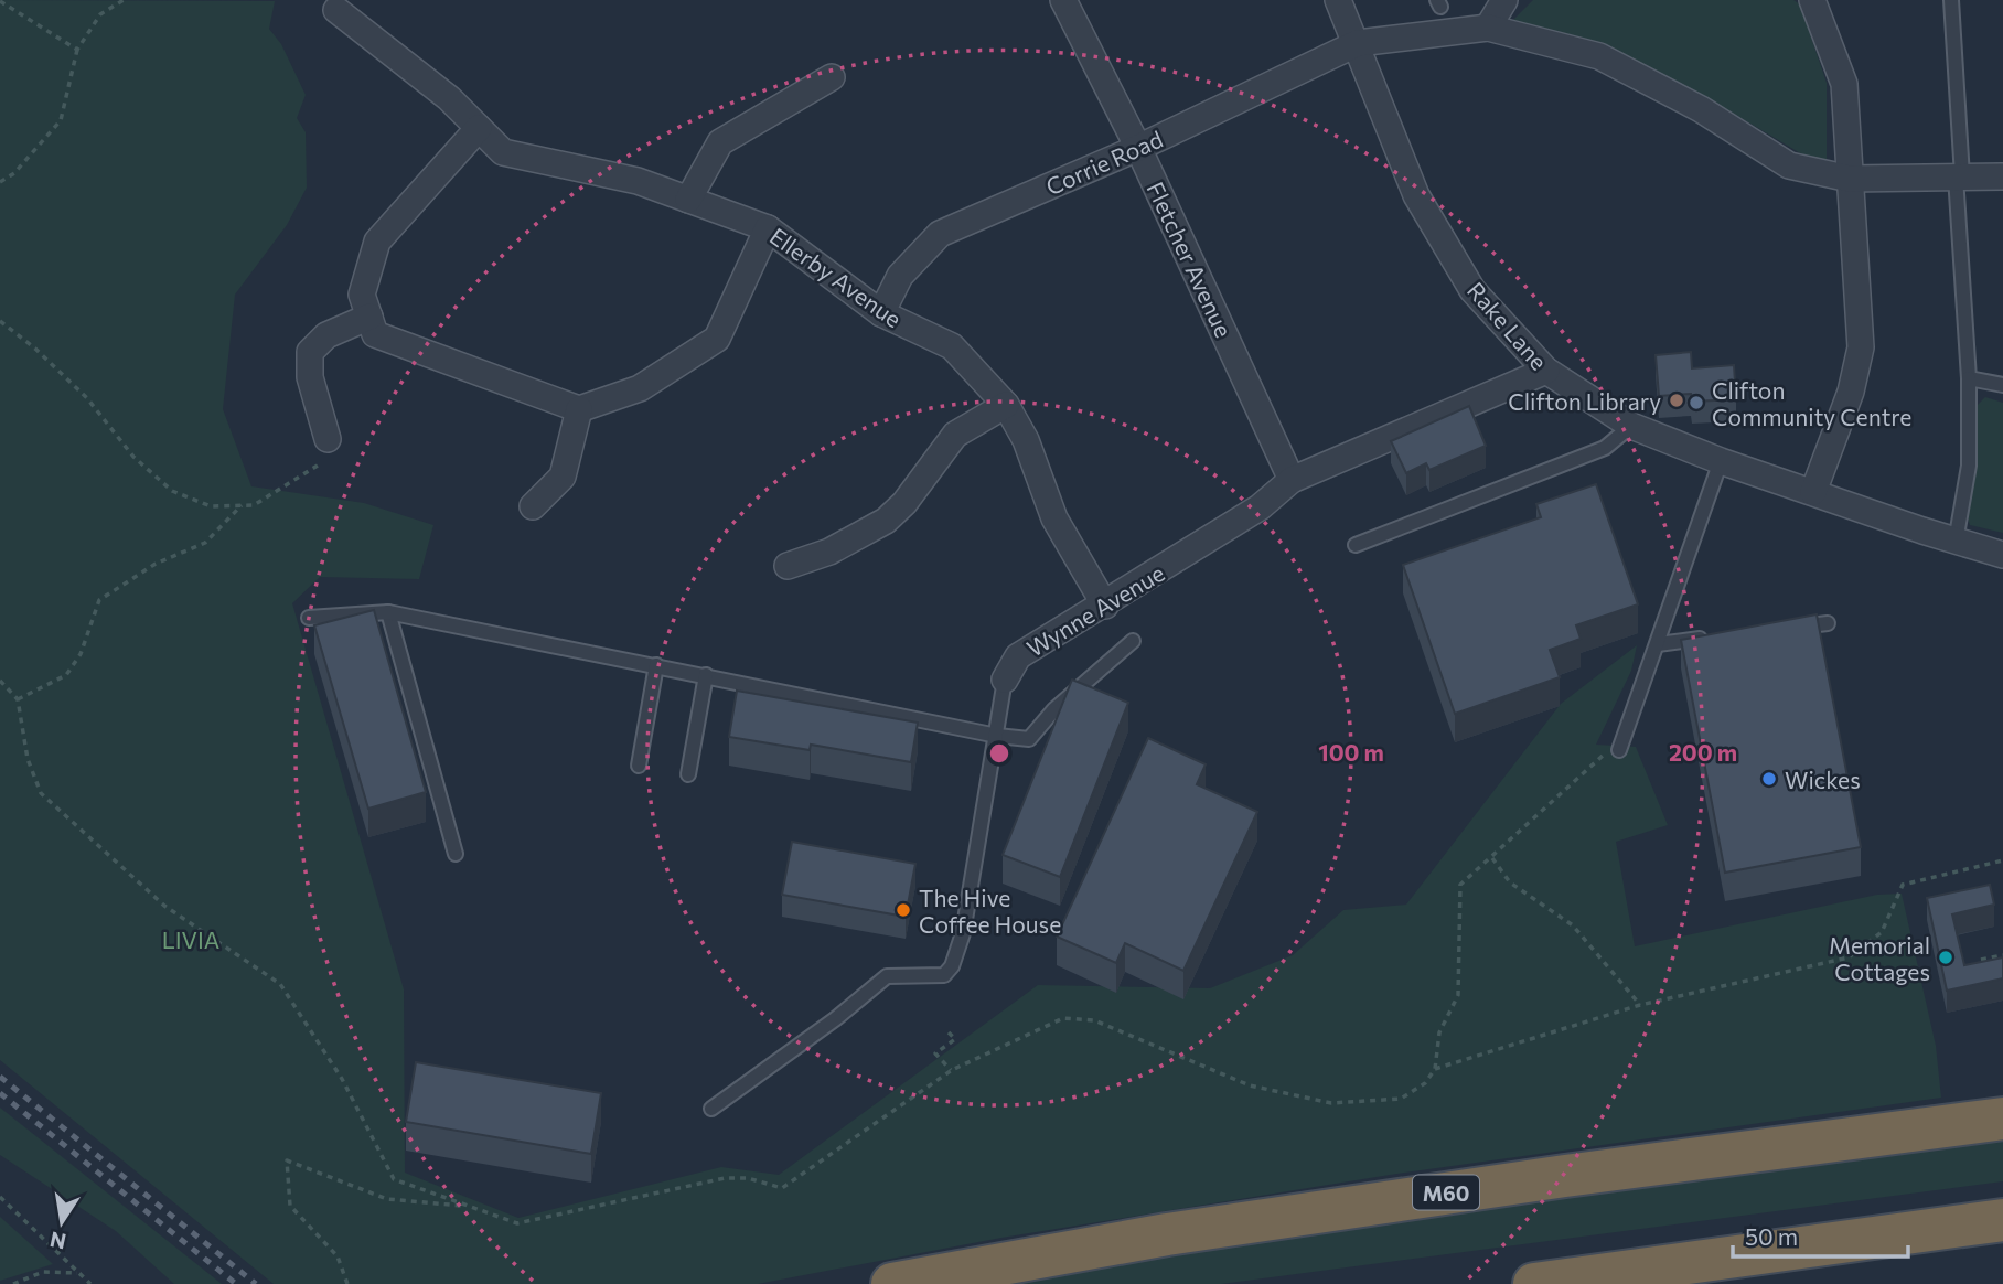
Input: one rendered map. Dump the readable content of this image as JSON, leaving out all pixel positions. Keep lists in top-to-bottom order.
{
  "streets": {
    "highway": ["M60"],
    "street": [
      "Corrie Road",
      "Fletcher Avenue",
      "Ellerby Avenue",
      "Rake Lane",
      "Wynne Avenue"
    ]
  },
  "crossings": [
    ["Corrie Road", "Fletcher Avenue"],
    ["Corrie Road", "Ellerby Avenue"],
    ["Corrie Road", "Rake Lane"],
    ["Fletcher Avenue", "Wynne Avenue"],
    ["Ellerby Avenue", "Wynne Avenue"],
    ["Rake Lane", "Wynne Avenue"]
  ],
  "parks": ["LIVIA"],
  "places": [
    "Clifton Library",
    "Clifton Community Centre",
    "Wickes",
    "The Hive Coffee House",
    "Memorial Cottages"
  ],
  "scale_bar": "50 m",
  "north": "bottom",
  "rings": ["100 m", "200 m"]
}
